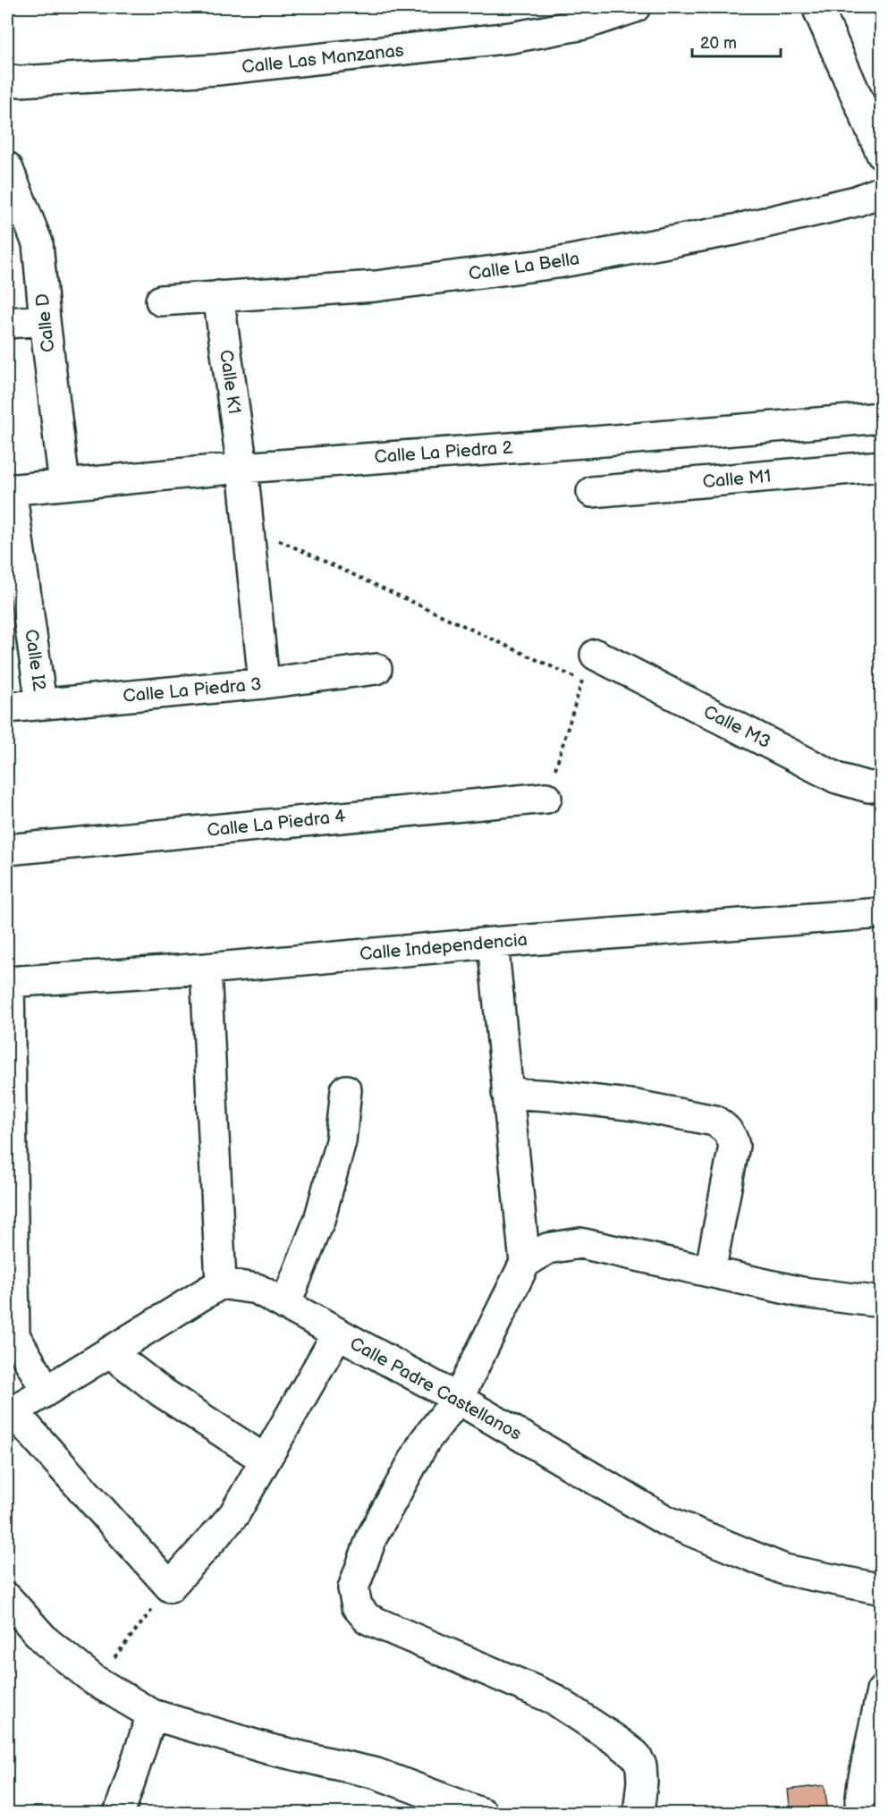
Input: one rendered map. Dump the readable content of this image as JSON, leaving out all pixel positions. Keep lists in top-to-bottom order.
{
  "streets": {
    "street": [
      "Calle Las Manzanas",
      "Calle La Bella",
      "Calle D",
      "Calle K1",
      "Calle La Piedra 2",
      "Calle M1",
      "Calle I2",
      "Calle La Piedra 3",
      "Calle M3",
      "Calle La Piedra 4",
      "Calle Independencia",
      "Calle Padre Castellanos"
    ]
  },
  "crossings": [
    ["Calle La Bella", "Calle K1"],
    ["Calle D", "Calle La Piedra 2"],
    ["Calle K1", "Calle La Piedra 2"],
    ["Calle K1", "Calle La Piedra 3"],
    ["Calle La Piedra 2", "Calle I2"],
    ["Calle I2", "Calle La Piedra 3"]
  ],
  "scale_bar": "20 m"
}
